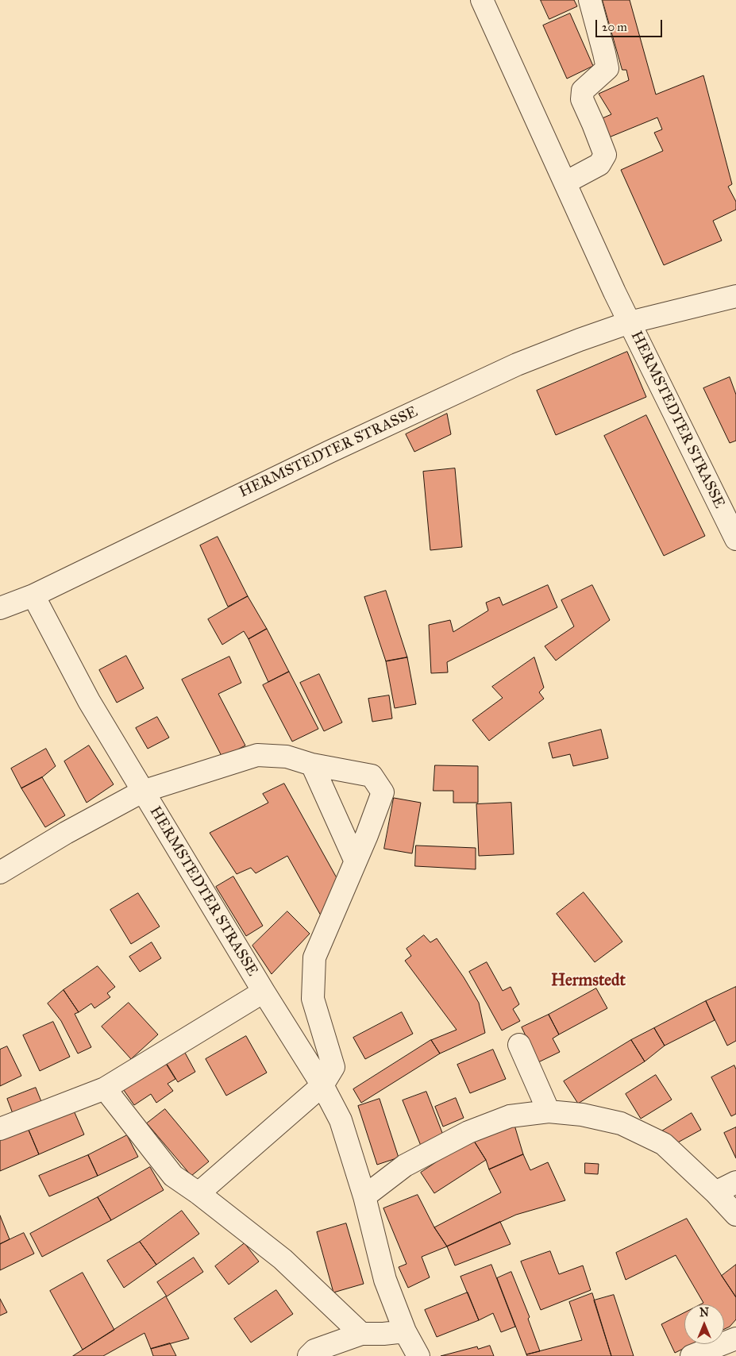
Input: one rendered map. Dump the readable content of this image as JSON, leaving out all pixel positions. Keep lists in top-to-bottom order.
{
  "streets": {
    "street": ["HERMSTEDTER STRASSE"]
  },
  "districts": ["Hermstedt"],
  "scale_bar": "20 m",
  "north": "top"
}
